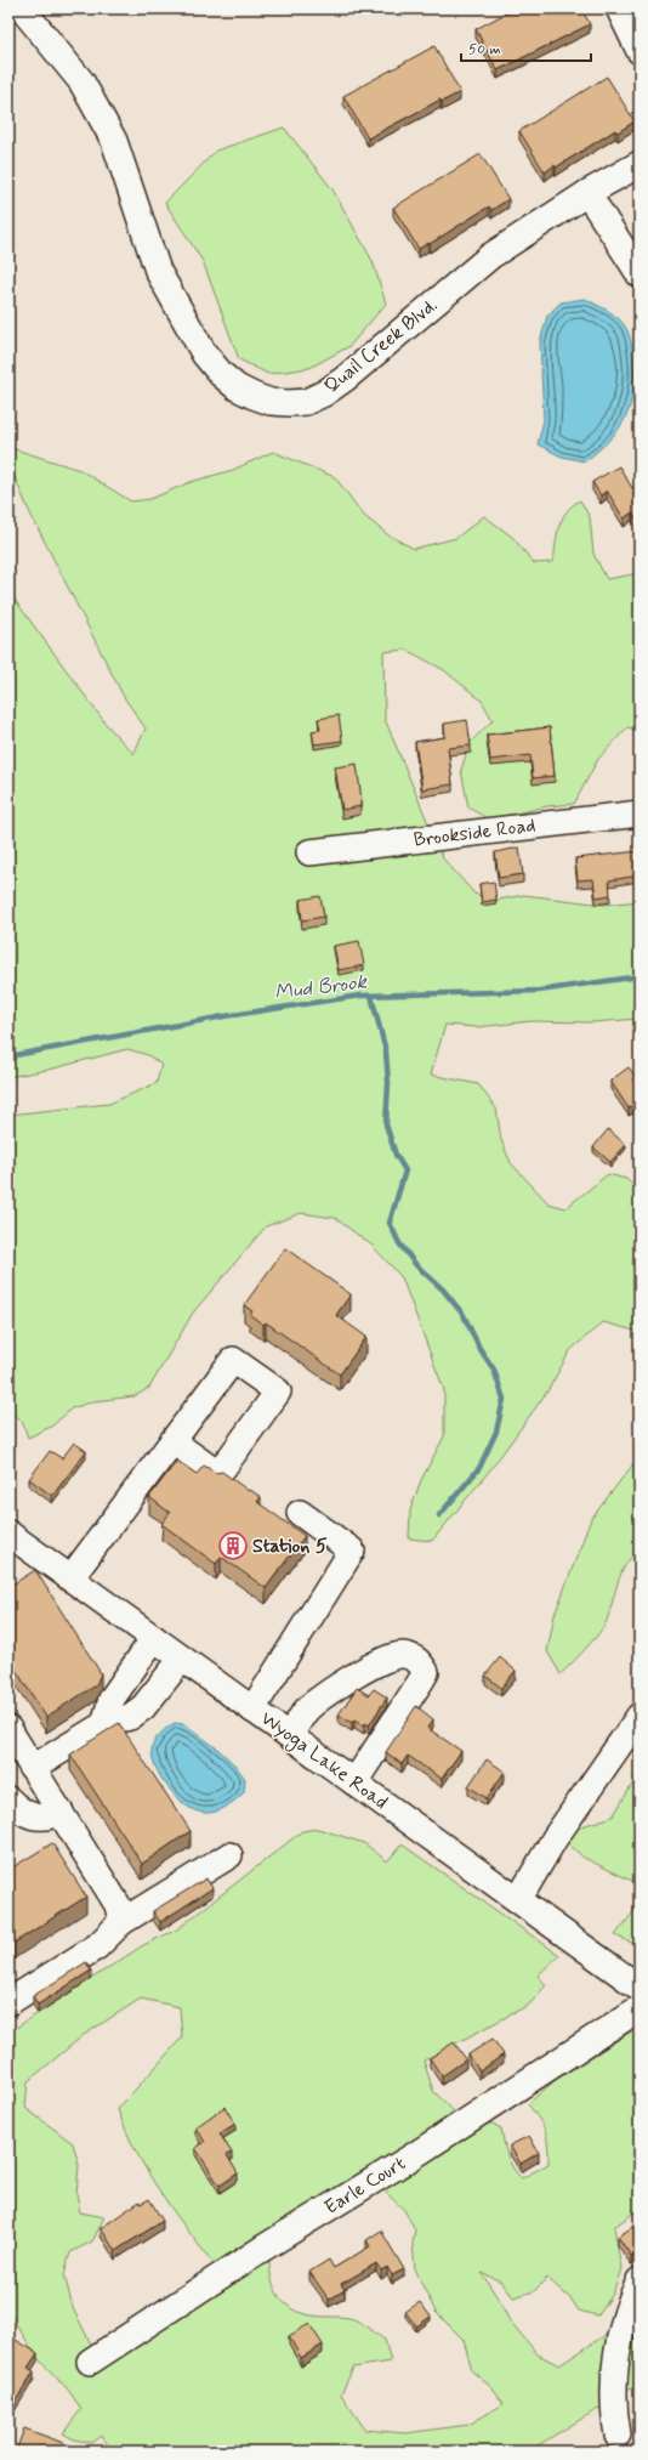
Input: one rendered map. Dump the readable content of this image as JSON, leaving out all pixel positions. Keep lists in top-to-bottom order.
{
  "streets": {
    "street": [
      "Quail Creek Blvd.",
      "Brookside Road",
      "Wyoga Lake Road",
      "Earle Court"
    ]
  },
  "water": ["Mud Brook"],
  "places": {
    "building": ["Station 5"]
  },
  "scale_bar": "50 m"
}
